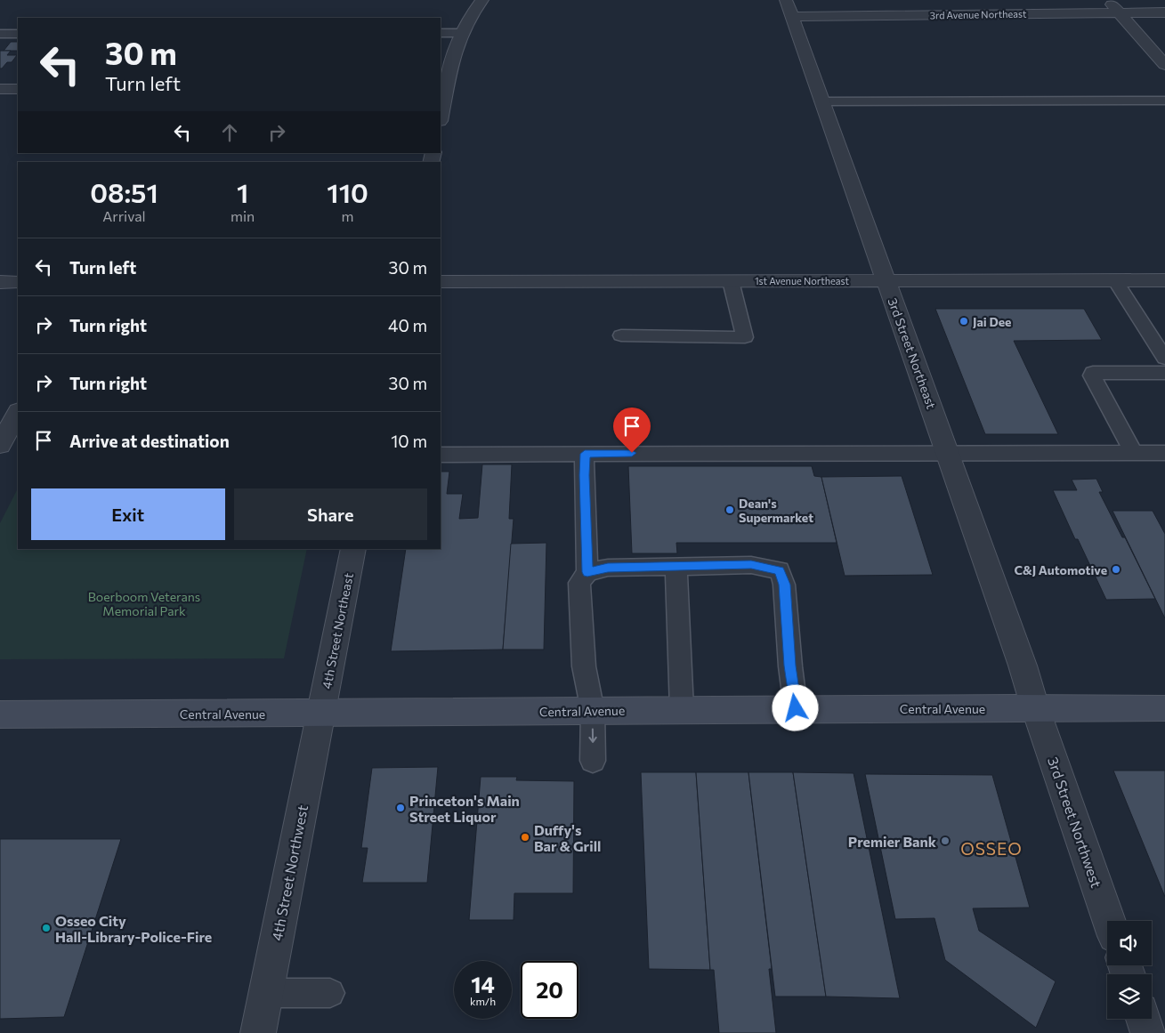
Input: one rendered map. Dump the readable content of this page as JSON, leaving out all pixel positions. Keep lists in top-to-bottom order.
{
  "streets": {
    "street": [
      "3rd Avenue Northeast",
      "1st Avenue Northeast",
      "3rd Street Northeast",
      "4th Street Northeast",
      "Central Avenue",
      "3rd Street Northwest",
      "4th Street Northwest"
    ]
  },
  "crossings": [
    ["3rd Avenue Northeast", "3rd Street Northeast"],
    ["1st Avenue Northeast", "3rd Street Northeast"],
    ["3rd Street Northeast", "Central Avenue"],
    ["3rd Street Northeast", "3rd Street Northwest"],
    ["4th Street Northeast", "Central Avenue"],
    ["4th Street Northeast", "4th Street Northwest"],
    ["Central Avenue", "3rd Street Northwest"],
    ["Central Avenue", "4th Street Northwest"]
  ],
  "districts": ["OSSEO"],
  "parks": ["Boerboom Veterans Memorial Park"],
  "places": [
    "Jai Dee",
    "Dean's Supermarket",
    "C&J Automotive",
    "Princeton's Main Street Liquor",
    "Duffy's Bar & Grill",
    "Premier Bank",
    "Osseo City Hall-Library-Police-Fire"
  ],
  "page": {
    "turn": ["30 m", "Turn left"],
    "eta": [
      "08:51",
      "Arrival",
      "1",
      "min",
      "110",
      "m"
    ],
    "list": [
      {
        "name": "Turn left",
        "value": "30 m"
      },
      {
        "name": "Turn right",
        "value": "40 m"
      },
      {
        "name": "Turn right",
        "value": "30 m"
      },
      {
        "name": "Arrive at destination",
        "value": "10 m"
      }
    ],
    "buttons": ["Exit", "Share"],
    "speed": "14 km/h",
    "limit": "20"
  }
}
